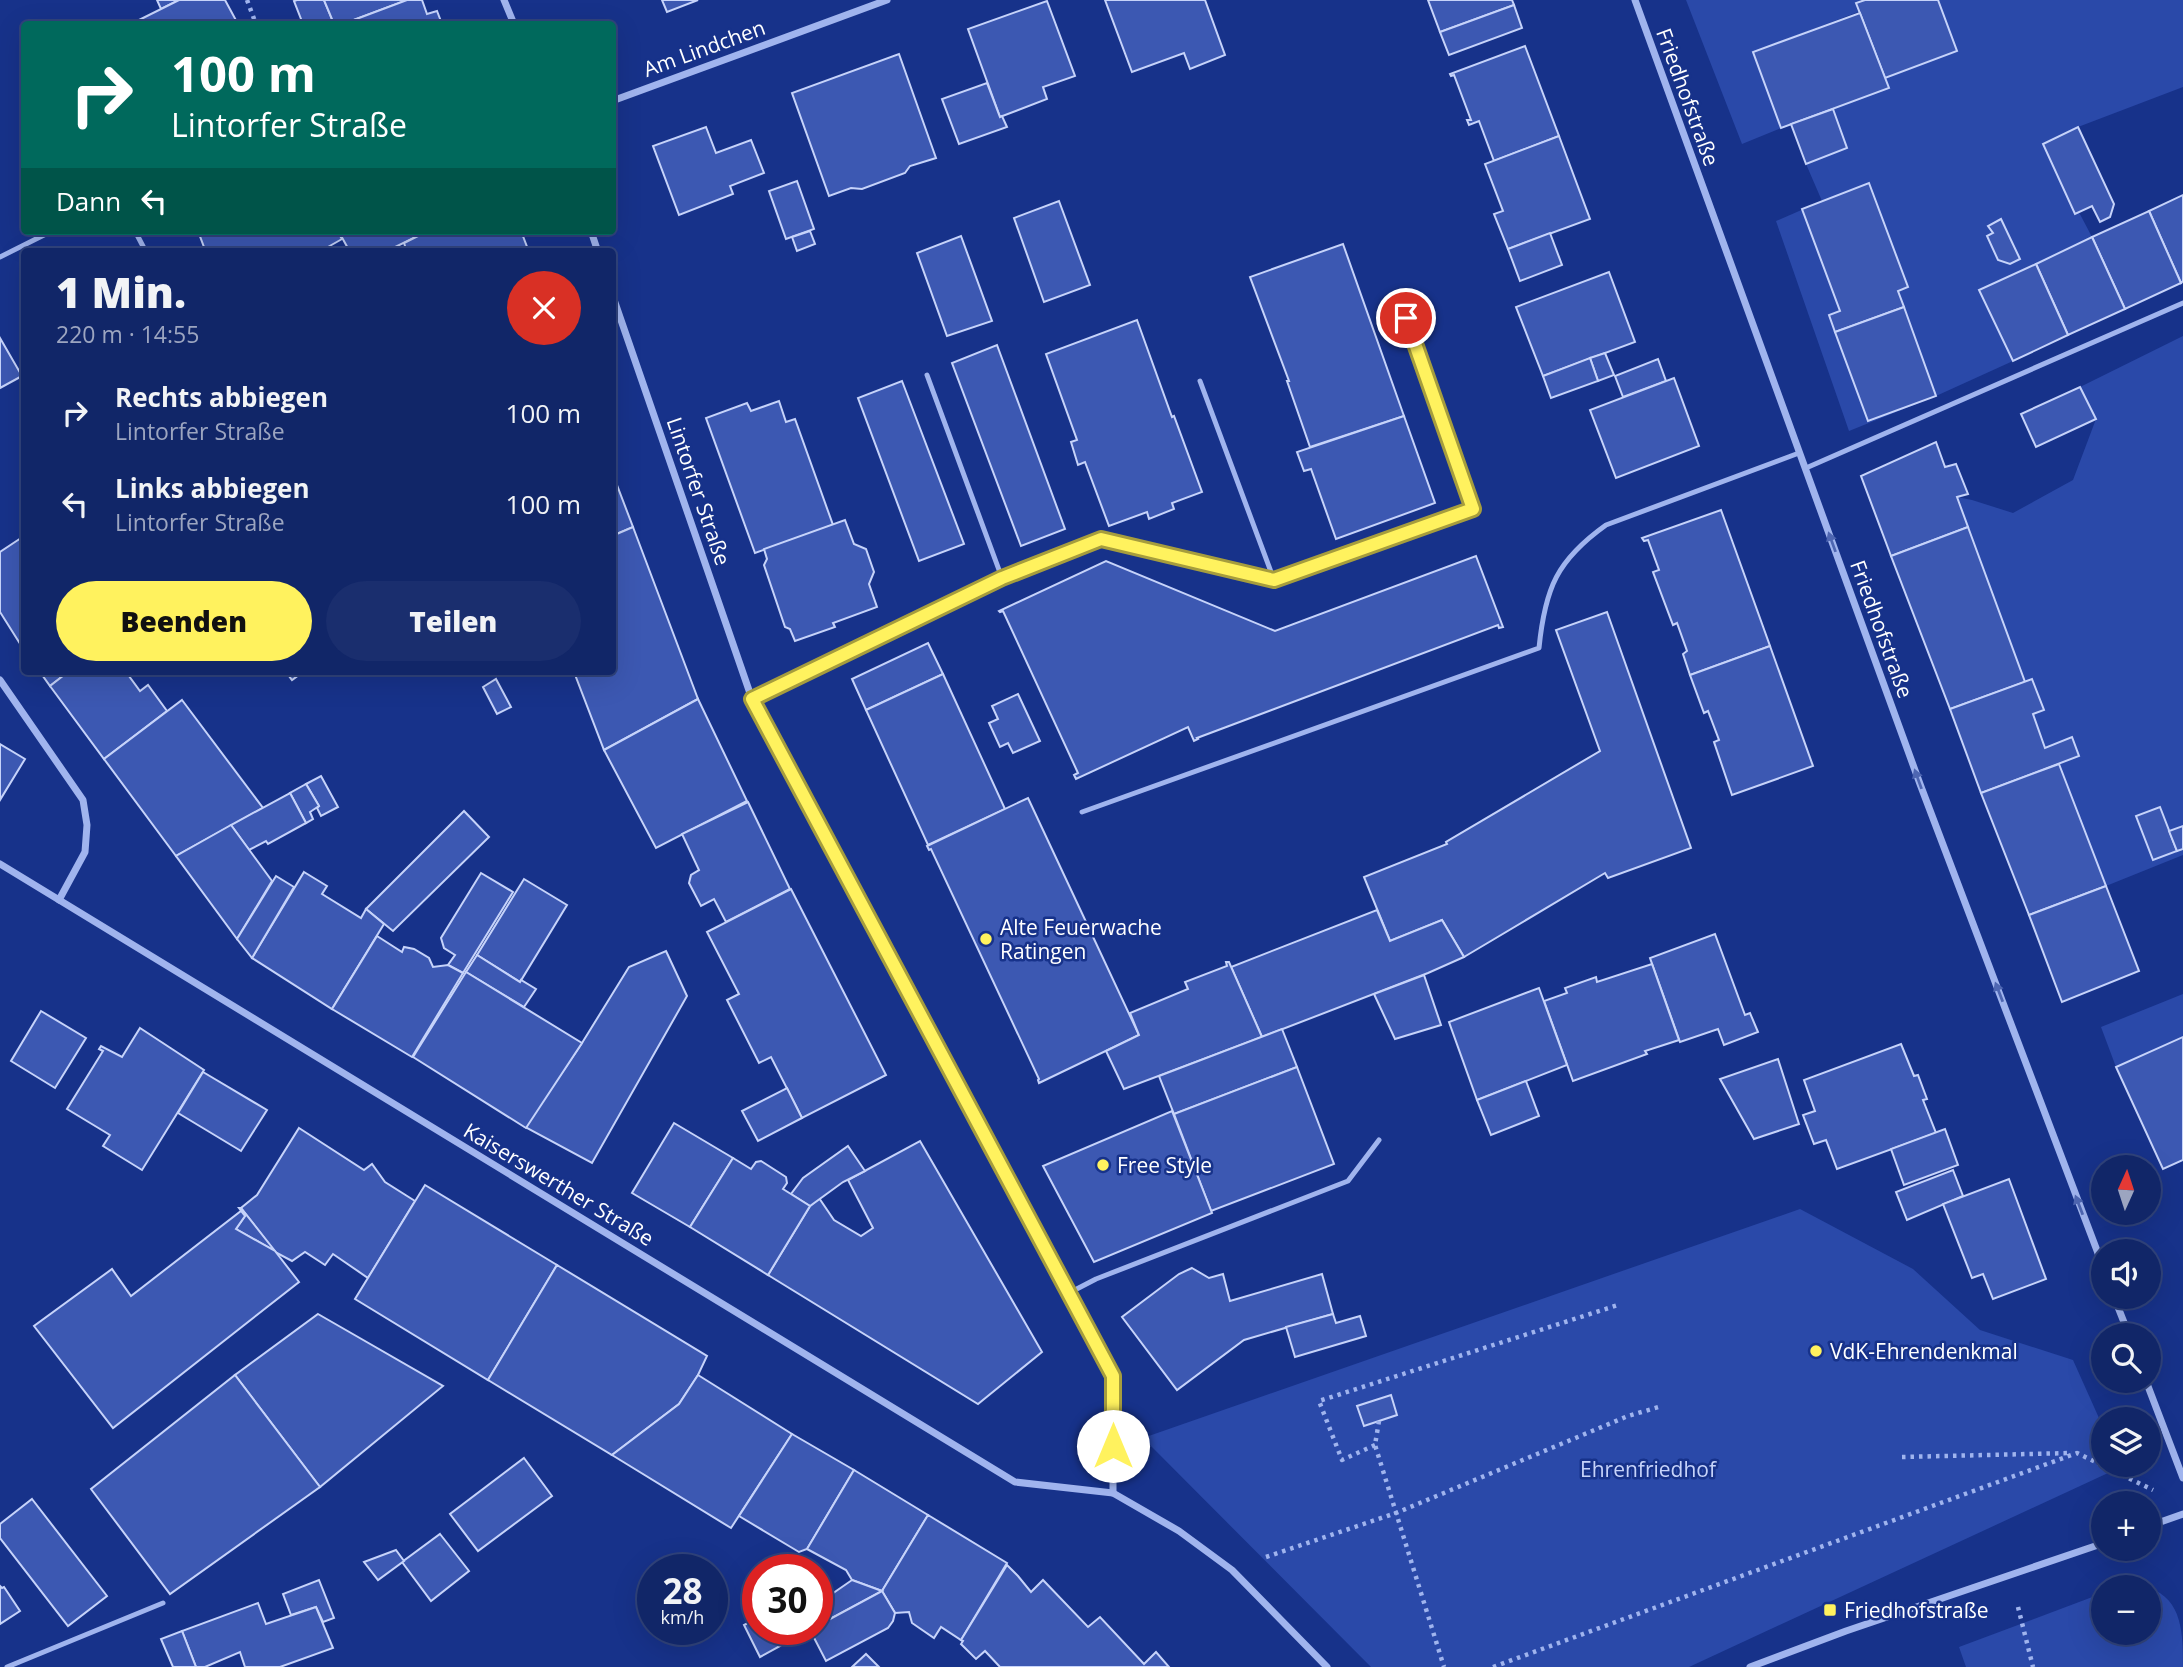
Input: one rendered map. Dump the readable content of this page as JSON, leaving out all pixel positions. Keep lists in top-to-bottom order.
{
  "streets": {
    "street": [
      "Am Lindchen",
      "Friedhofstraße",
      "Lintorfer Straße",
      "Kaiserswerther Straße"
    ]
  },
  "crossings": [
    ["Lintorfer Straße", "Kaiserswerther Straße"]
  ],
  "one_way": ["Friedhofstraße"],
  "parks": ["Ehrenfriedhof"],
  "places": {
    "other": ["Alte Feuerwache Ratingen", "Free Style", "VdK-Ehrendenkmal"],
    "transit": ["Friedhofstraße"]
  },
  "north": "top",
  "page": {
    "turn": ["100 m", "Lintorfer Straße"],
    "then": "Dann",
    "heading": ["1 Min.", "220 m · 14:55"],
    "list": [
      {
        "name": "Rechts abbiegen",
        "note": "Lintorfer Straße",
        "value": "100 m"
      },
      {
        "name": "Links abbiegen",
        "note": "Lintorfer Straße",
        "value": "100 m"
      }
    ],
    "buttons": ["Beenden", "Teilen"],
    "map_buttons": ["+", "−"],
    "speed": "28 km/h",
    "limit": "30"
  }
}
